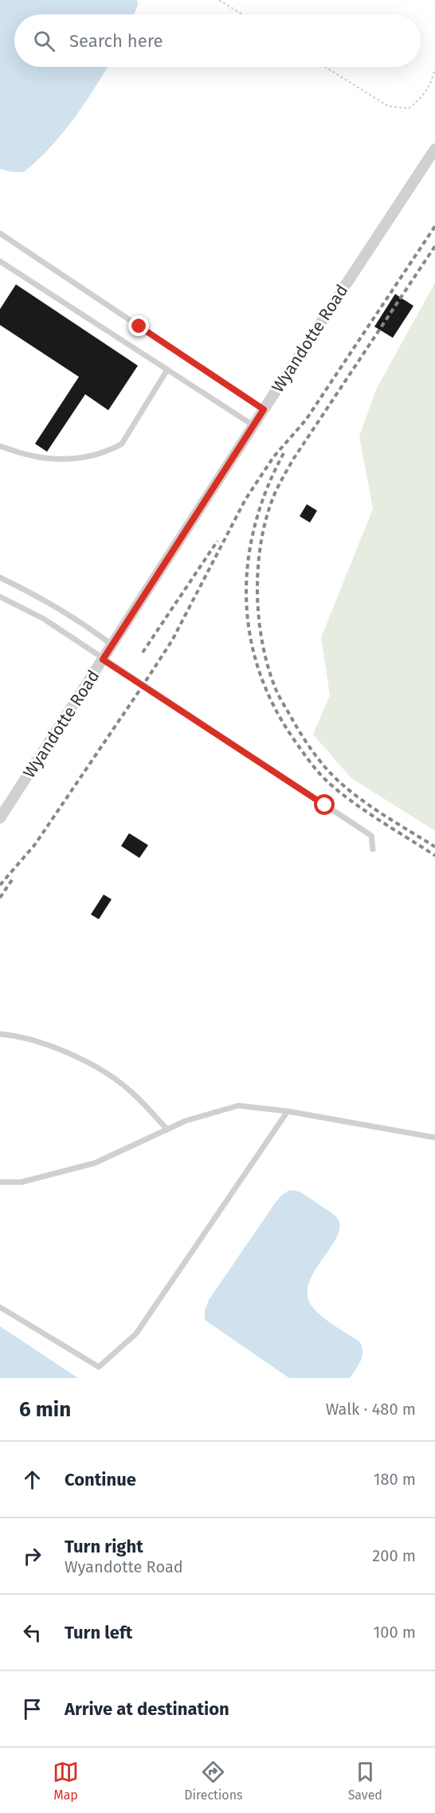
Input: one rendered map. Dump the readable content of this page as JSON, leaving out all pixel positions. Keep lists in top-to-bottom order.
{
  "streets": {
    "street": ["Wyandotte Road"]
  },
  "page": {
    "search": "Search here",
    "heading": ["6 min", "Walk · 480 m"],
    "list": [
      ["Continue", "180 m"],
      ["Turn right", "Wyandotte Road", "200 m"],
      ["Turn left", "100 m"],
      "Arrive at destination"
    ],
    "nav": ["Map", "Directions", "Saved"]
  }
}
